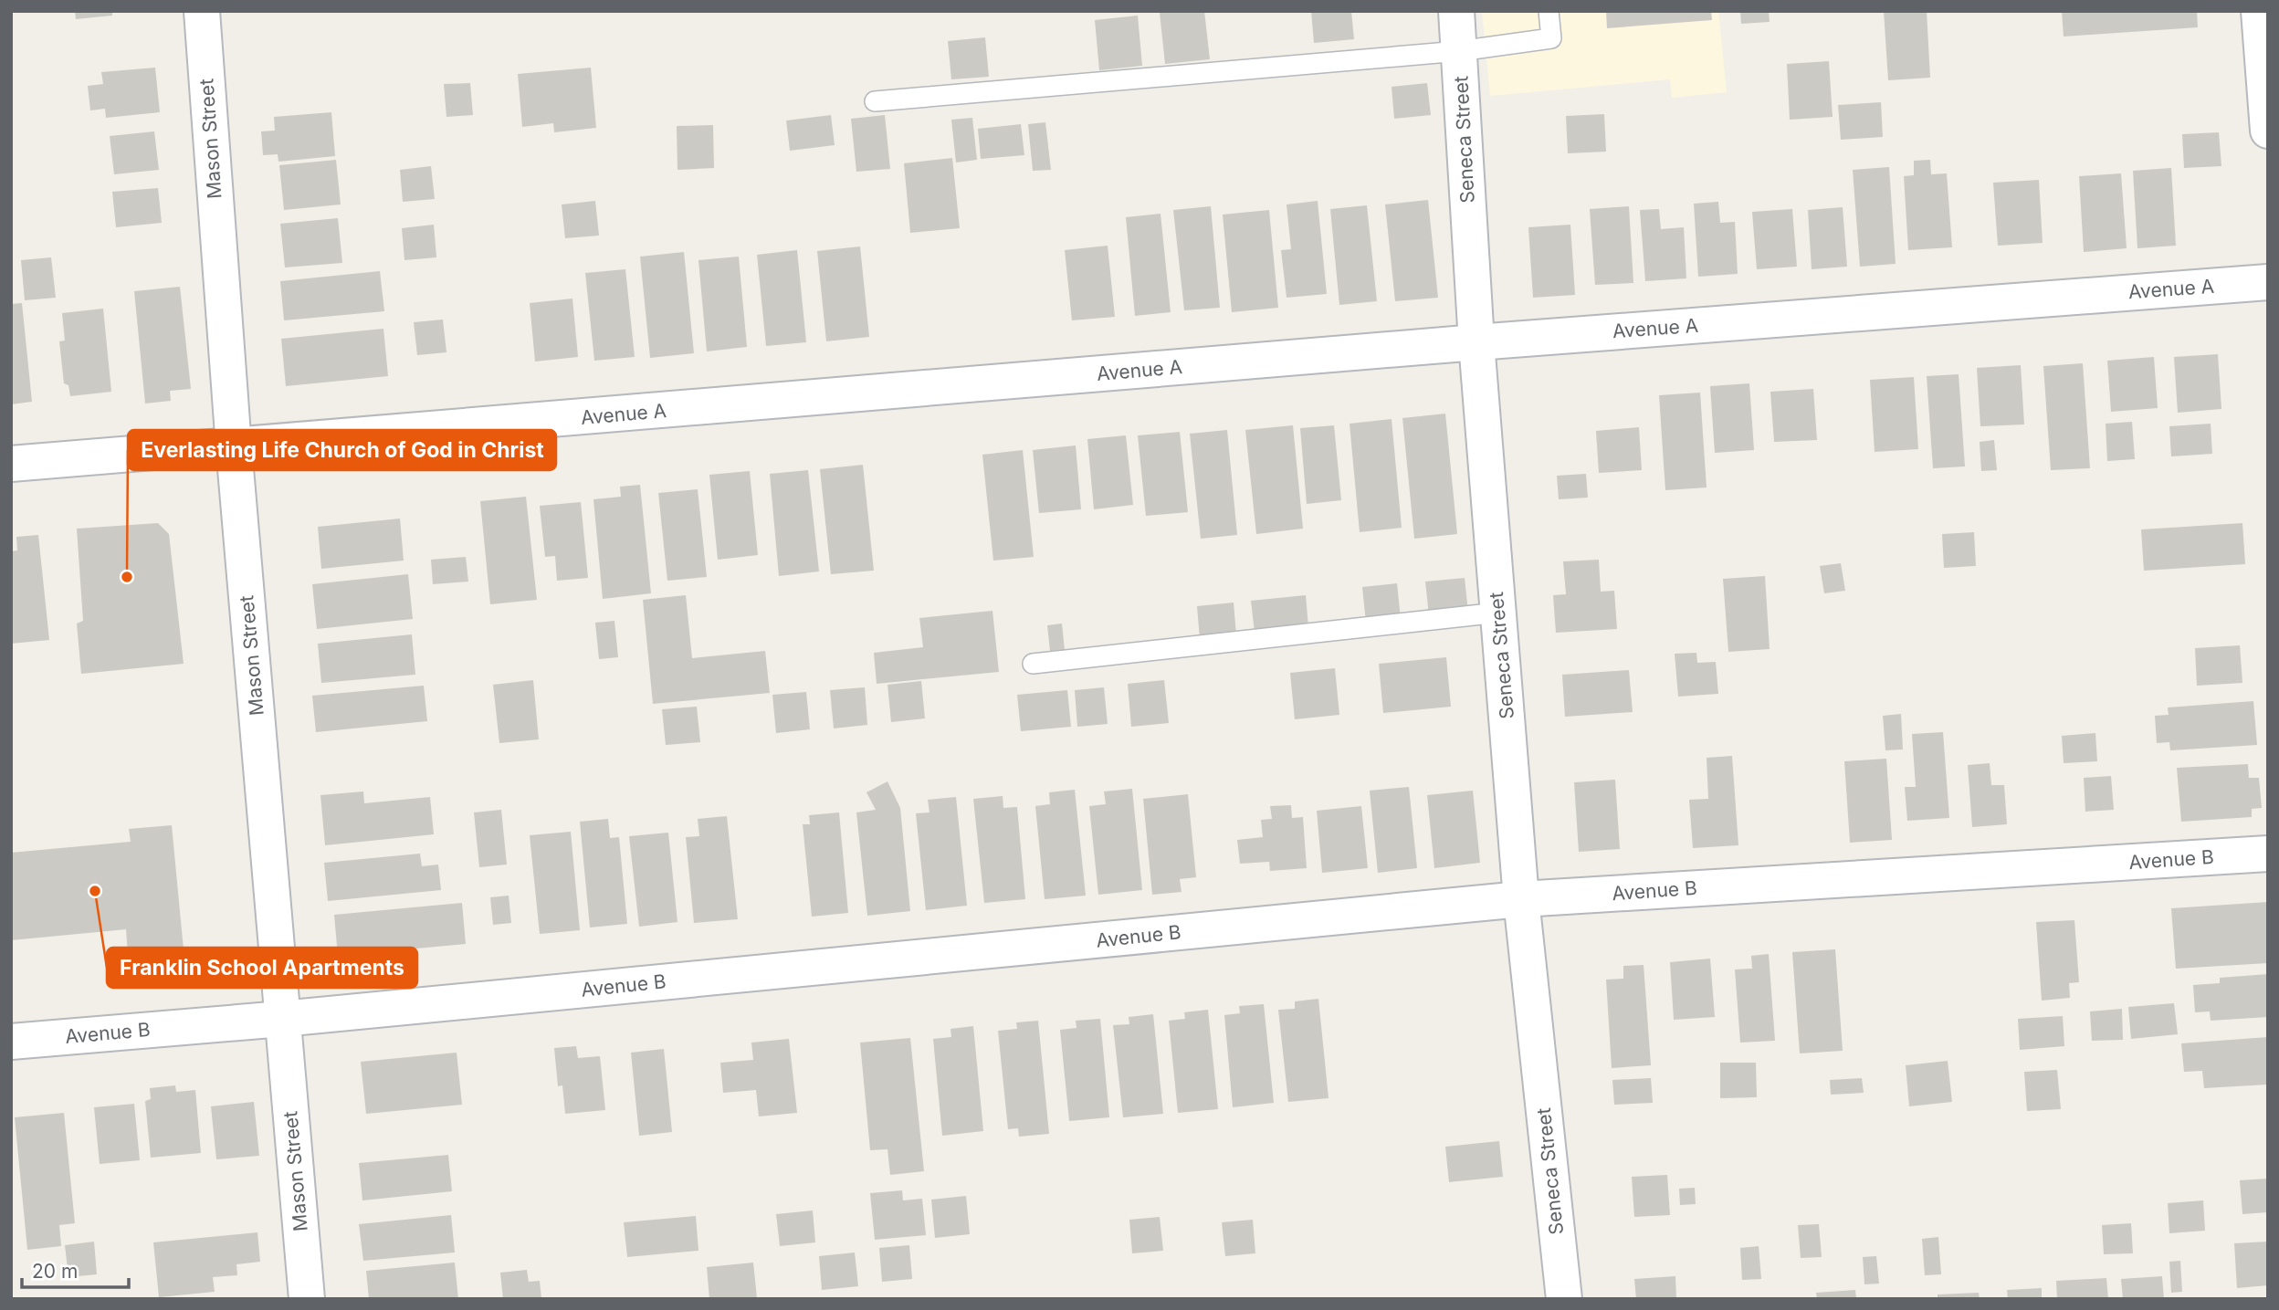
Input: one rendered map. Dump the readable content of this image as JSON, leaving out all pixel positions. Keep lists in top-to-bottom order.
{
  "streets": {
    "street": [
      "Mason Street",
      "Seneca Street",
      "Avenue A",
      "Avenue B"
    ]
  },
  "crossings": [
    ["Mason Street", "Avenue A"],
    ["Mason Street", "Avenue B"],
    ["Seneca Street", "Avenue A"],
    ["Seneca Street", "Avenue B"]
  ],
  "places": ["Everlasting Life Church of God in Christ", "Franklin School Apartments"],
  "scale_bar": "20 m"
}
